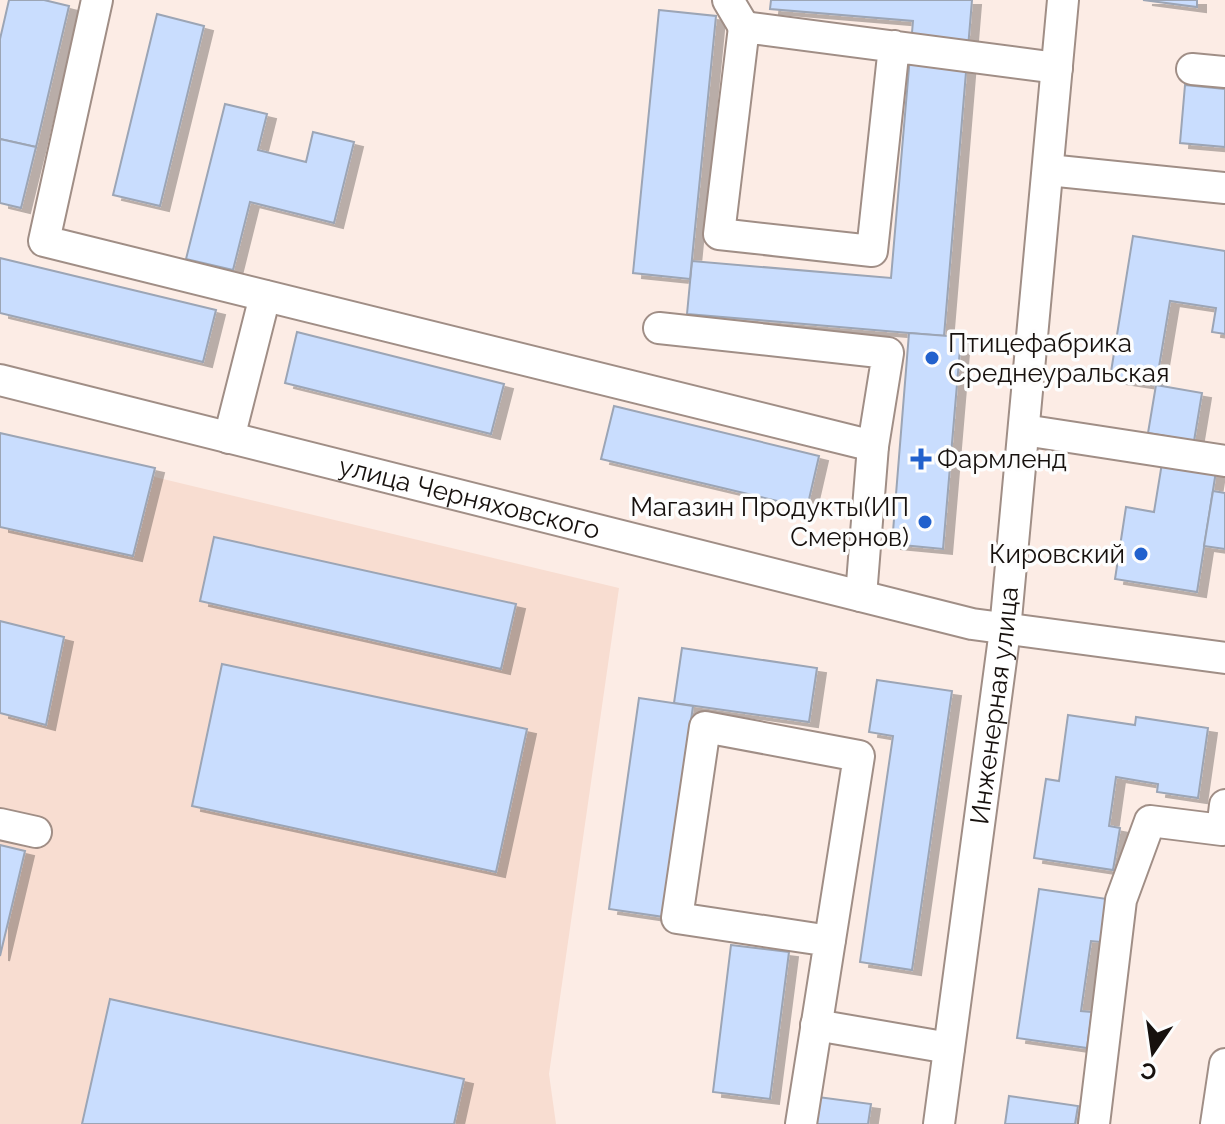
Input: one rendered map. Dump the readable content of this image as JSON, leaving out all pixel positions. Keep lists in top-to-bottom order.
{
  "streets": {
    "street": ["улица Черняховского", "Инженерная улица"]
  },
  "crossings": [
    ["улица Черняховского", "Инженерная улица"]
  ],
  "places": {
    "other": ["Птицефабрика Среднеуральская", "Магазин Продукты(ИП Смернов)", "Кировский"],
    "health": ["Фармленд"]
  },
  "north": "bottom"
}
